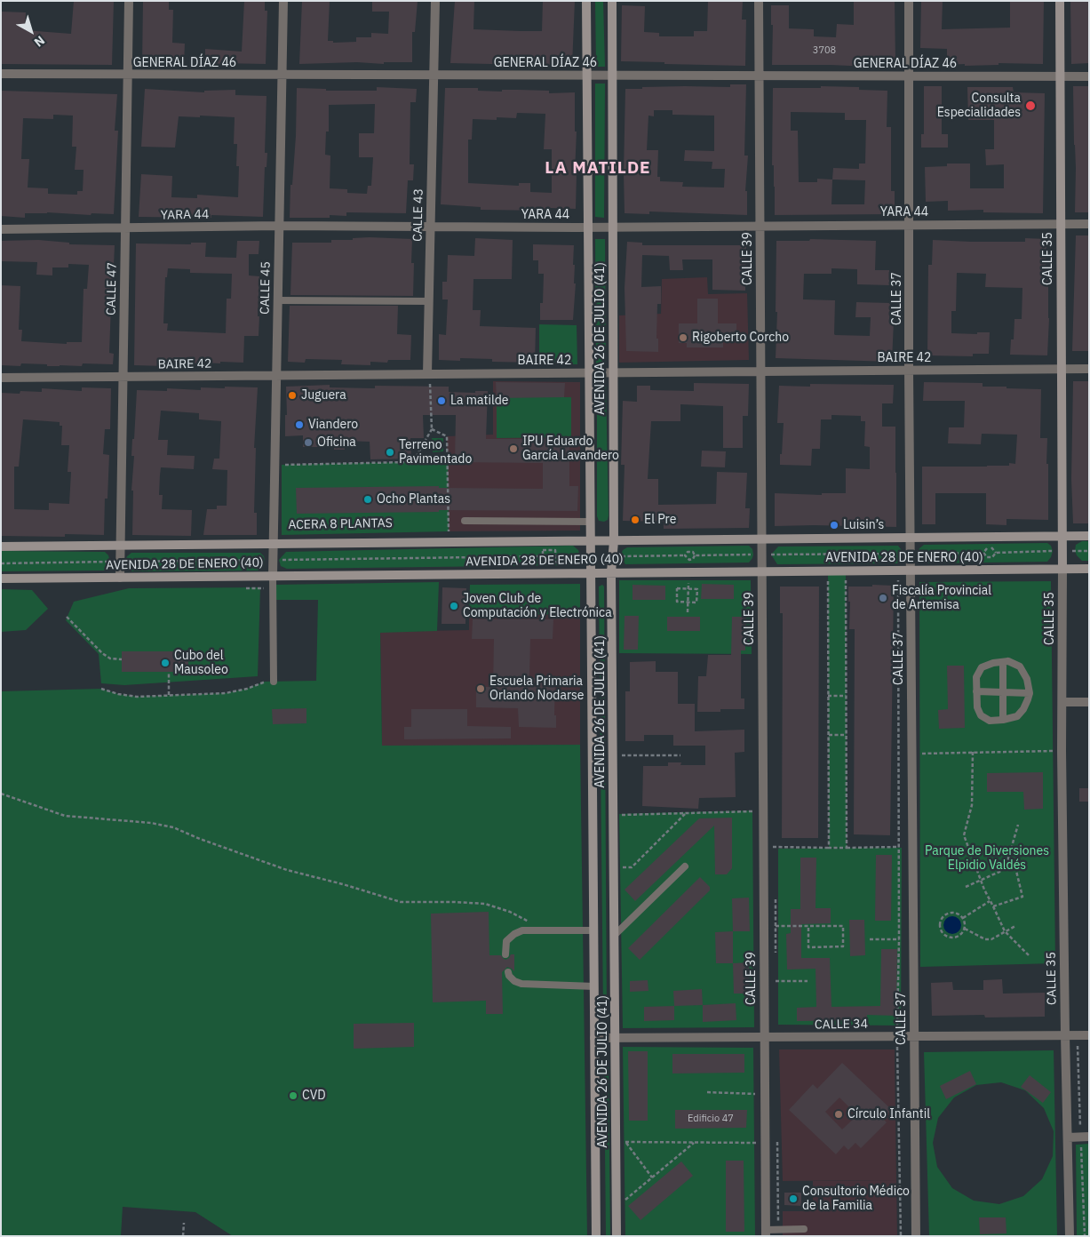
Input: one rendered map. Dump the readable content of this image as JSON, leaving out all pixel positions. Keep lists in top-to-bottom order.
{
  "streets": {
    "main road": ["CALLE 35", "AVENIDA 26 DE JULIO (41)", "AVENIDA 28 DE ENERO (40)"],
    "street": [
      "GENERAL DÍAZ 46",
      "YARA 44",
      "CALLE 43",
      "CALLE 39",
      "CALLE 45",
      "CALLE 47",
      "CALLE 37",
      "BAIRE 42",
      "CALLE 34"
    ]
  },
  "crossings": [
    ["GENERAL DÍAZ 46", "CALLE 43"],
    ["GENERAL DÍAZ 46", "CALLE 39"],
    ["GENERAL DÍAZ 46", "CALLE 35"],
    ["GENERAL DÍAZ 46", "CALLE 45"],
    ["GENERAL DÍAZ 46", "CALLE 47"],
    ["GENERAL DÍAZ 46", "CALLE 37"],
    ["GENERAL DÍAZ 46", "AVENIDA 26 DE JULIO (41)"],
    ["YARA 44", "CALLE 43"],
    ["YARA 44", "CALLE 39"],
    ["YARA 44", "CALLE 35"],
    ["YARA 44", "CALLE 45"],
    ["YARA 44", "CALLE 47"],
    ["YARA 44", "CALLE 37"],
    ["YARA 44", "AVENIDA 26 DE JULIO (41)"],
    ["CALLE 43", "BAIRE 42"],
    ["CALLE 39", "BAIRE 42"],
    ["CALLE 39", "AVENIDA 28 DE ENERO (40)"],
    ["CALLE 39", "CALLE 34"],
    ["CALLE 35", "BAIRE 42"],
    ["CALLE 35", "AVENIDA 28 DE ENERO (40)"],
    ["CALLE 35", "CALLE 34"],
    ["CALLE 45", "BAIRE 42"],
    ["CALLE 45", "AVENIDA 28 DE ENERO (40)"],
    ["CALLE 47", "BAIRE 42"],
    ["CALLE 47", "AVENIDA 28 DE ENERO (40)"],
    ["CALLE 37", "BAIRE 42"],
    ["CALLE 37", "AVENIDA 28 DE ENERO (40)"],
    ["CALLE 37", "CALLE 34"],
    ["AVENIDA 26 DE JULIO (41)", "BAIRE 42"],
    ["AVENIDA 26 DE JULIO (41)", "AVENIDA 28 DE ENERO (40)"],
    ["AVENIDA 26 DE JULIO (41)", "CALLE 34"]
  ],
  "districts": ["LA MATILDE"],
  "parks": ["Parque de Diversiones Elpidio Valdés"],
  "places": [
    "Consulta Especialidades",
    "Rigoberto Corcho",
    "Juguera",
    "La matilde",
    "Viandero",
    "Oficina",
    "IPU Eduardo García Lavandero",
    "Terreno Pavimentado",
    "Ocho Plantas",
    "El Pre",
    "Luisin’s",
    "Fiscalía Provincial de Artemisa",
    "Joven Club de Computación y Electrónica",
    "Cubo del Mausoleo",
    "Escuela Primaria Orlando Nodarse",
    "CVD",
    "Círculo Infantil",
    "Consultorio Médico de la Familia"
  ],
  "house_numbers": ["3708", "Edificio 47"],
  "north": "bottom right"
}
